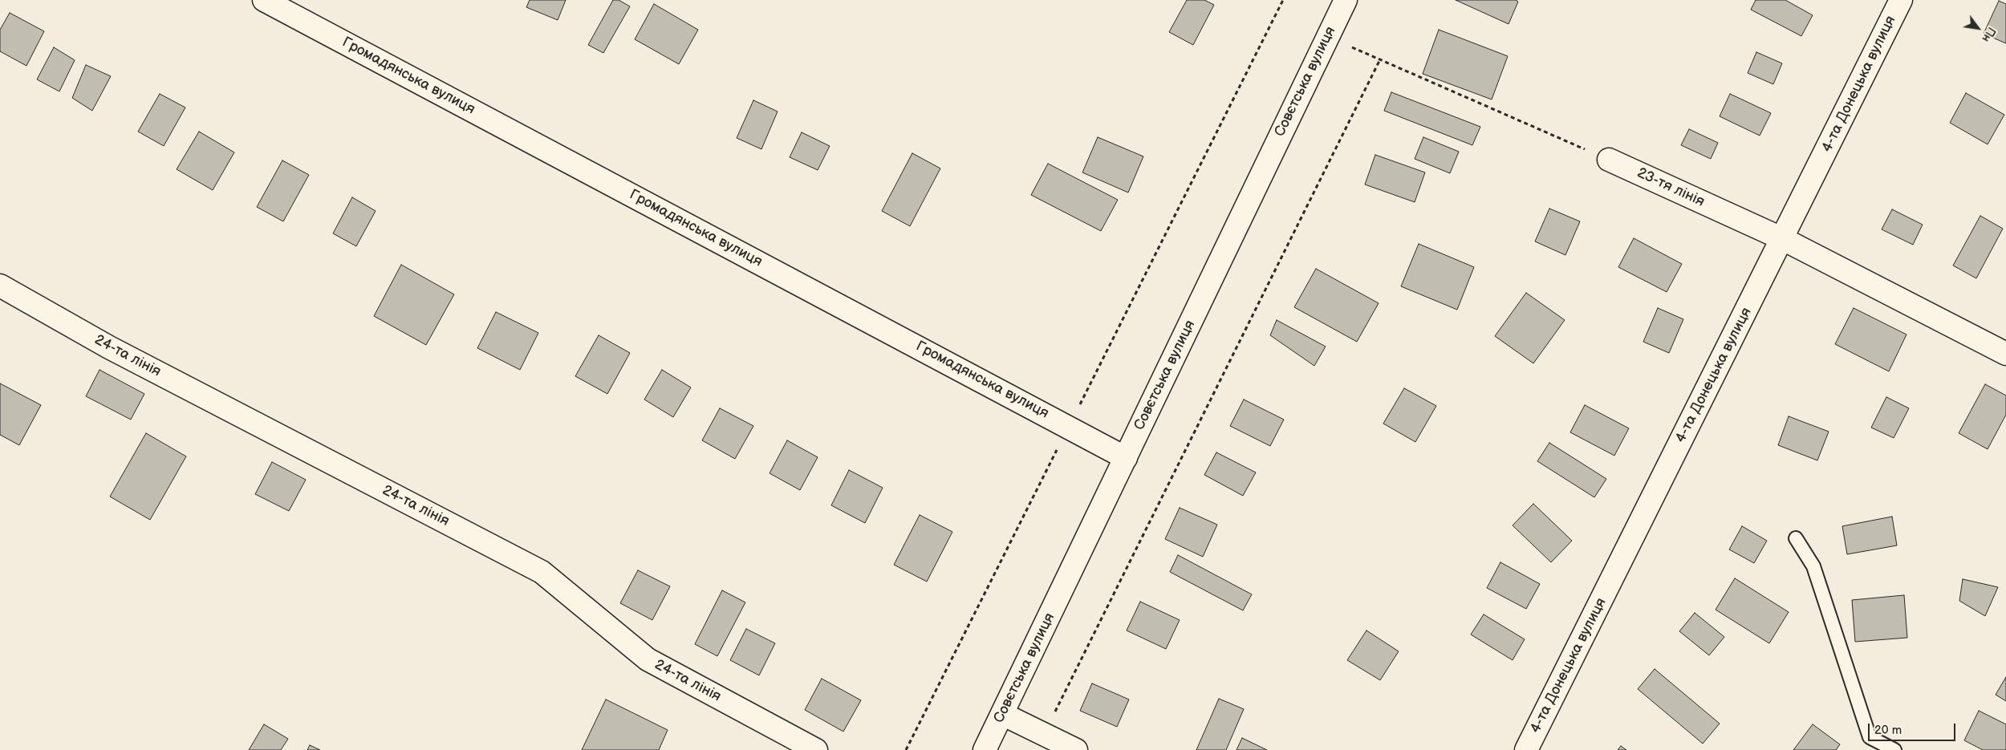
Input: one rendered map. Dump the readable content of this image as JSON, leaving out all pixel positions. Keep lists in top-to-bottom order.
{
  "streets": {
    "street": [
      "Громадянська вулиця",
      "Совєтська вулиця",
      "4-та Донецька вулиця",
      "23-тя лінія",
      "24-та лінія"
    ]
  },
  "crossings": [
    ["Громадянська вулиця", "Совєтська вулиця"],
    ["4-та Донецька вулиця", "23-тя лінія"]
  ],
  "scale_bar": "20 m",
  "north": "bottom right"
}
